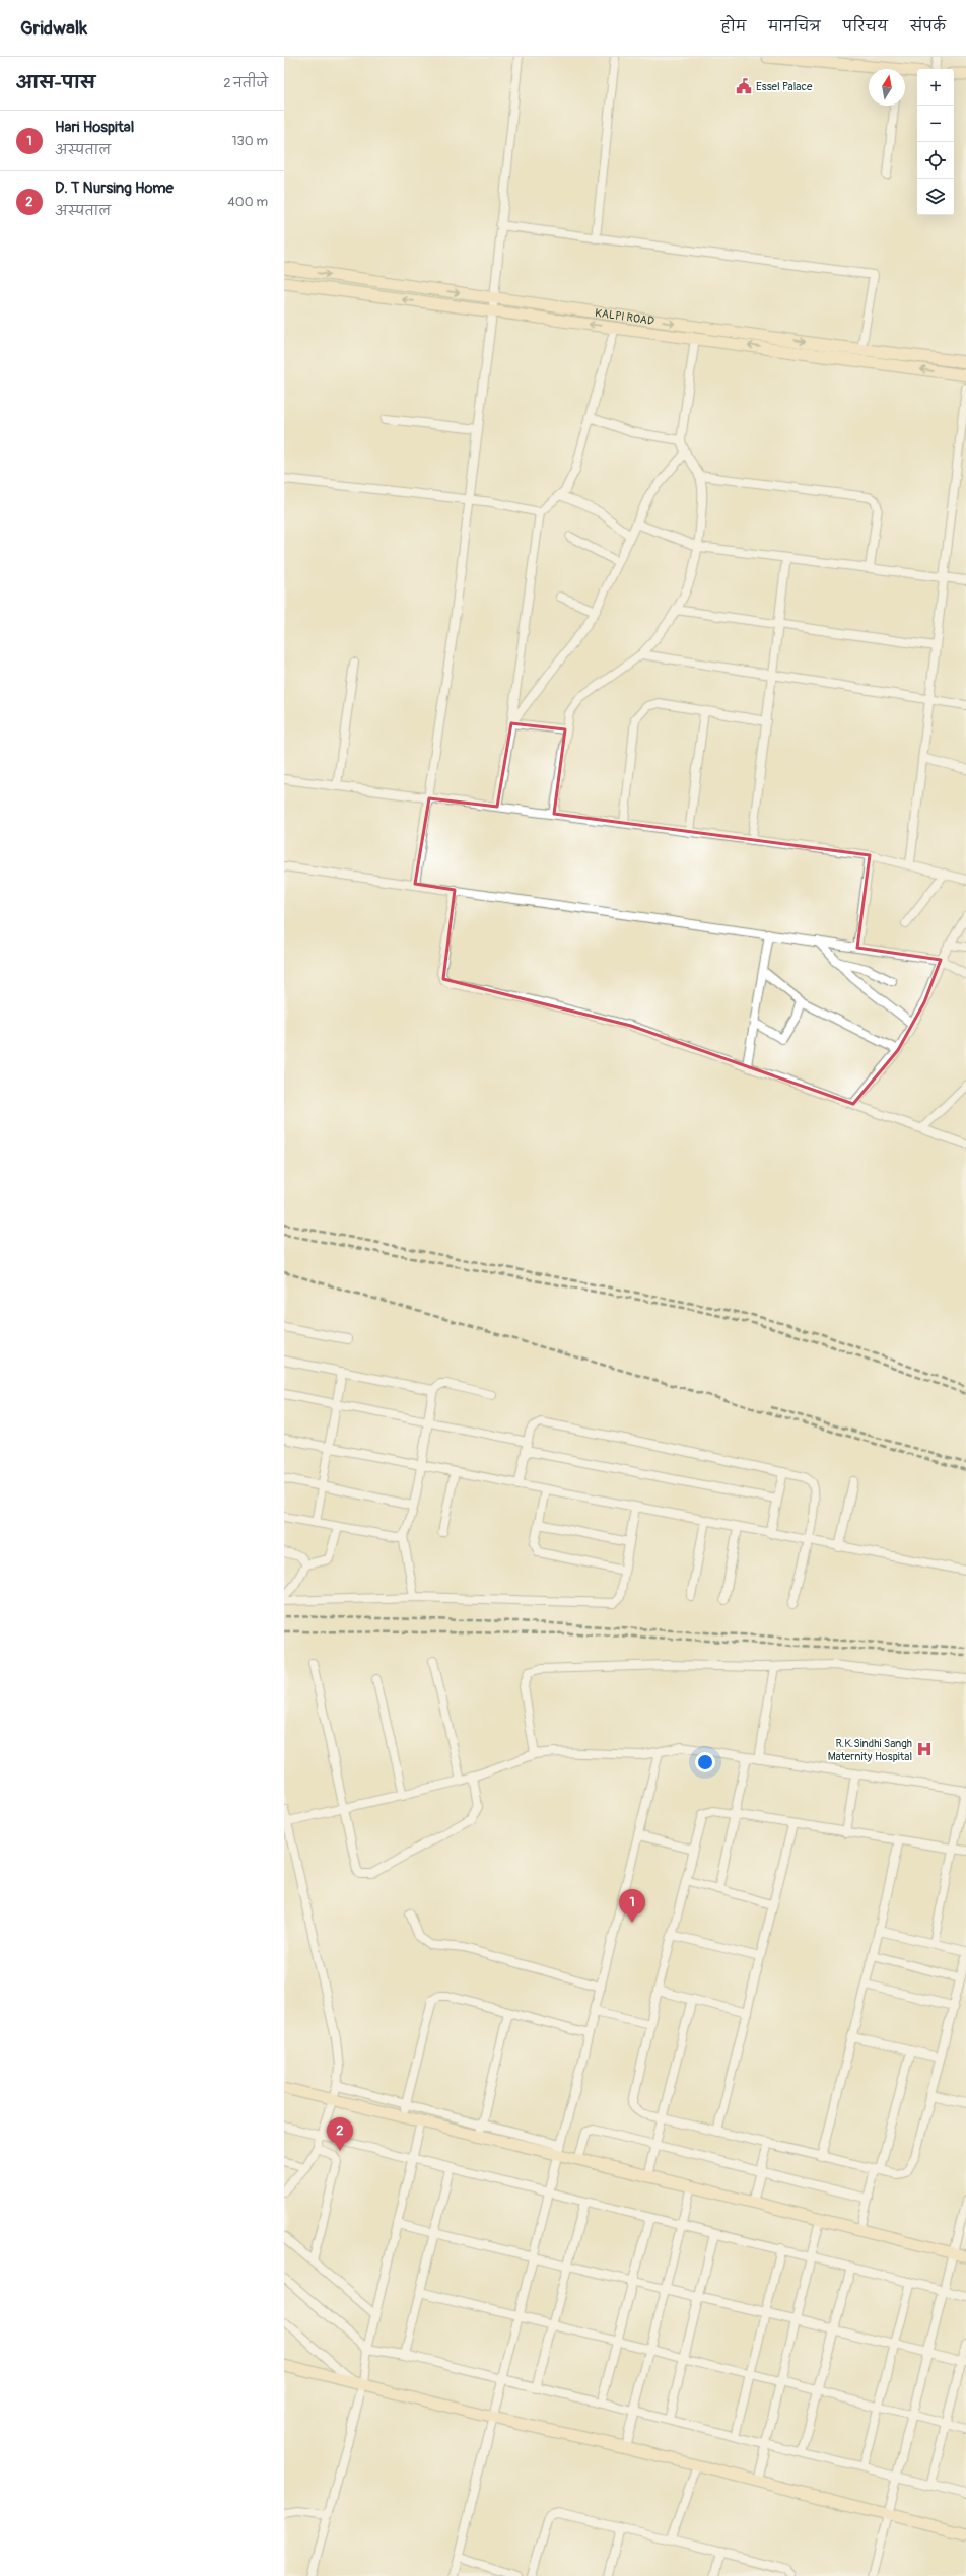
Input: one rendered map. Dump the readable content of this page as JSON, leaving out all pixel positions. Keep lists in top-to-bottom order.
{
  "streets": {
    "street": ["KALPI ROAD"]
  },
  "places": {
    "public building": ["Essel Palace"],
    "hospital": ["R.K.Sindhi Sangh Maternity Hospital"]
  },
  "north": "top",
  "page": {
    "header": "Gridwalk",
    "nav": [
      "होम",
      "मानचित्र",
      "परिचय",
      "संपर्क"
    ],
    "heading": ["आस-पास", "2 नतीजे"],
    "map_buttons": ["+", "−"],
    "list": [
      {
        "mark": "1",
        "name": "Hari Hospital",
        "note": "अस्पताल",
        "value": "130 m"
      },
      {
        "mark": "2",
        "name": "D. T Nursing Home",
        "note": "अस्पताल",
        "value": "400 m"
      }
    ],
    "pins": ["1", "2"]
  }
}
